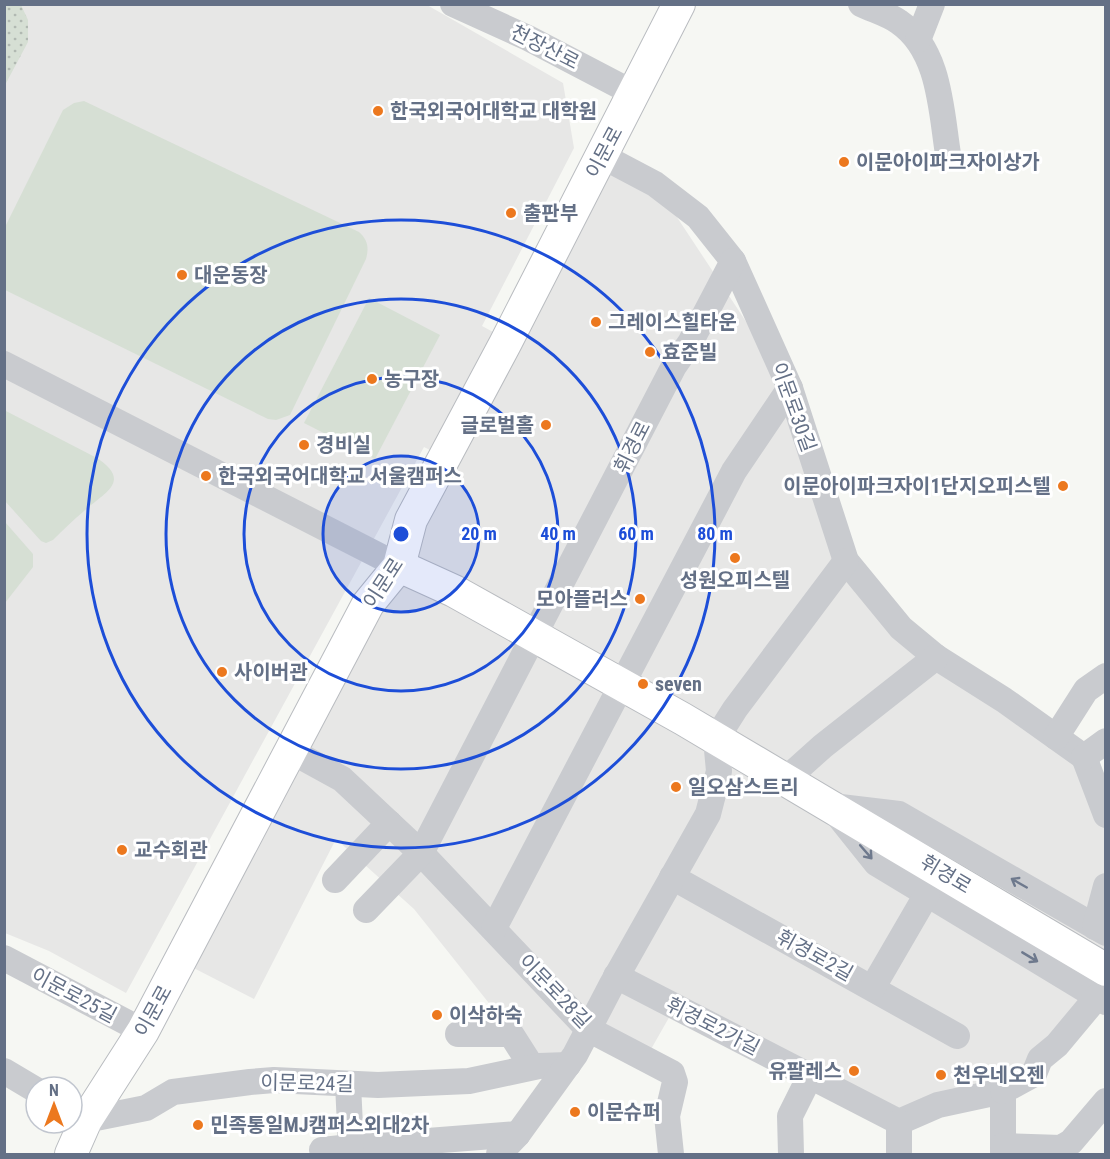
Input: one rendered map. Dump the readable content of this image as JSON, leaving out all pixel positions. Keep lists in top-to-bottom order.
{
  "streets": {
    "main road": ["이문로", "휘경로"],
    "street": [
      "천장산로",
      "이문로30길",
      "휘경로2길",
      "이문로28길",
      "이문로25길",
      "휘경로2가길",
      "이문로24길"
    ]
  },
  "crossings": [
    ["천장산로", "이문로"],
    ["이문로", "이문로30길"],
    ["이문로", "휘경로"],
    ["이문로", "이문로28길"],
    ["이문로", "이문로25길"],
    ["이문로30길", "휘경로"],
    ["휘경로", "휘경로2길"],
    ["휘경로", "이문로28길"]
  ],
  "places": [
    "한국외국어대학교 대학원",
    "이문아이파크자이상가",
    "출판부",
    "대운동장",
    "그레이스힐타운",
    "효준빌",
    "농구장",
    "글로벌홀",
    "경비실",
    "한국외국어대학교 서울캠퍼스",
    "이문아이파크자이1단지오피스텔",
    "성원오피스텔",
    "모아플러스",
    "사이버관",
    "seven",
    "일오삼스트리",
    "교수회관",
    "이삭하숙",
    "유팔레스",
    "천우네오젠",
    "이문슈퍼",
    "민족통일MJ캠퍼스외대2차"
  ],
  "north": "top",
  "rings": [
    "20 m",
    "40 m",
    "60 m",
    "80 m"
  ]
}
